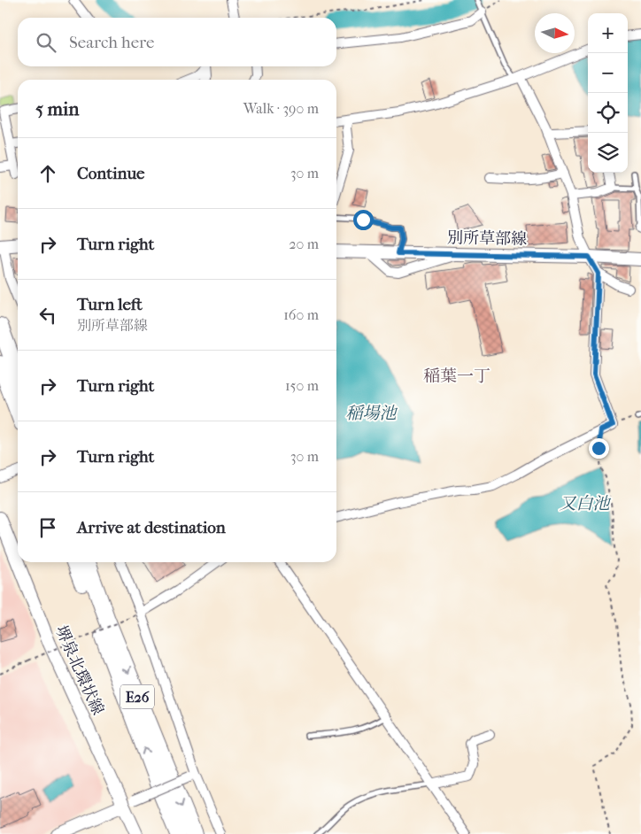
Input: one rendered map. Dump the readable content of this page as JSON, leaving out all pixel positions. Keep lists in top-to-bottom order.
{
  "streets": {
    "highway": ["E26"],
    "main road": ["別所草部線", "堺泉北環状線"]
  },
  "districts": ["稲葉一丁"],
  "water": ["稲場池", "又白池"],
  "north": "right",
  "page": {
    "map_buttons": ["+", "−"],
    "search": "Search here",
    "heading": ["5 min", "Walk · 390 m"],
    "list": [
      ["Continue", "30 m"],
      ["Turn right", "20 m"],
      ["Turn left", "別所草部線", "160 m"],
      ["Turn right", "150 m"],
      ["Turn right", "30 m"],
      "Arrive at destination"
    ]
  }
}
